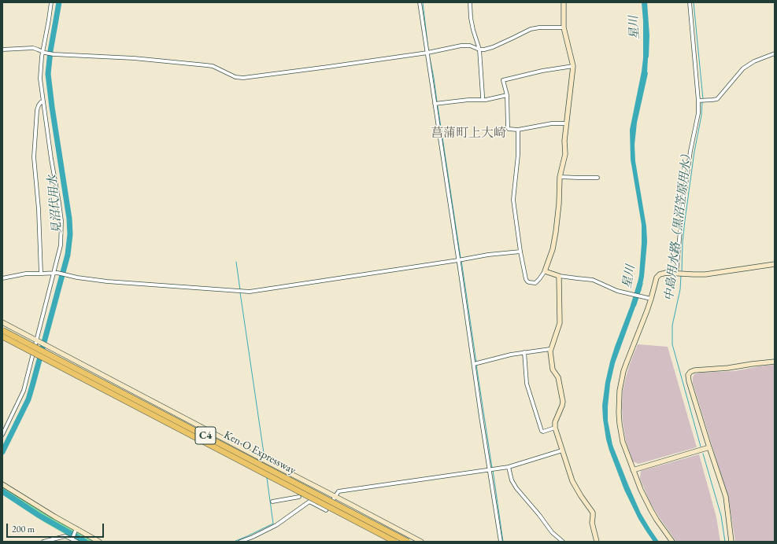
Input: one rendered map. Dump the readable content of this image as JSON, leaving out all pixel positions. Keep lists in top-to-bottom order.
{
  "streets": {
    "highway": ["C4", "Ken-O Expressway"]
  },
  "districts": ["菖蒲町上大崎"],
  "water": ["星川", "見沼代用水", "中島用水路（黒沼笠原用水）"],
  "scale_bar": "200 m"
}
